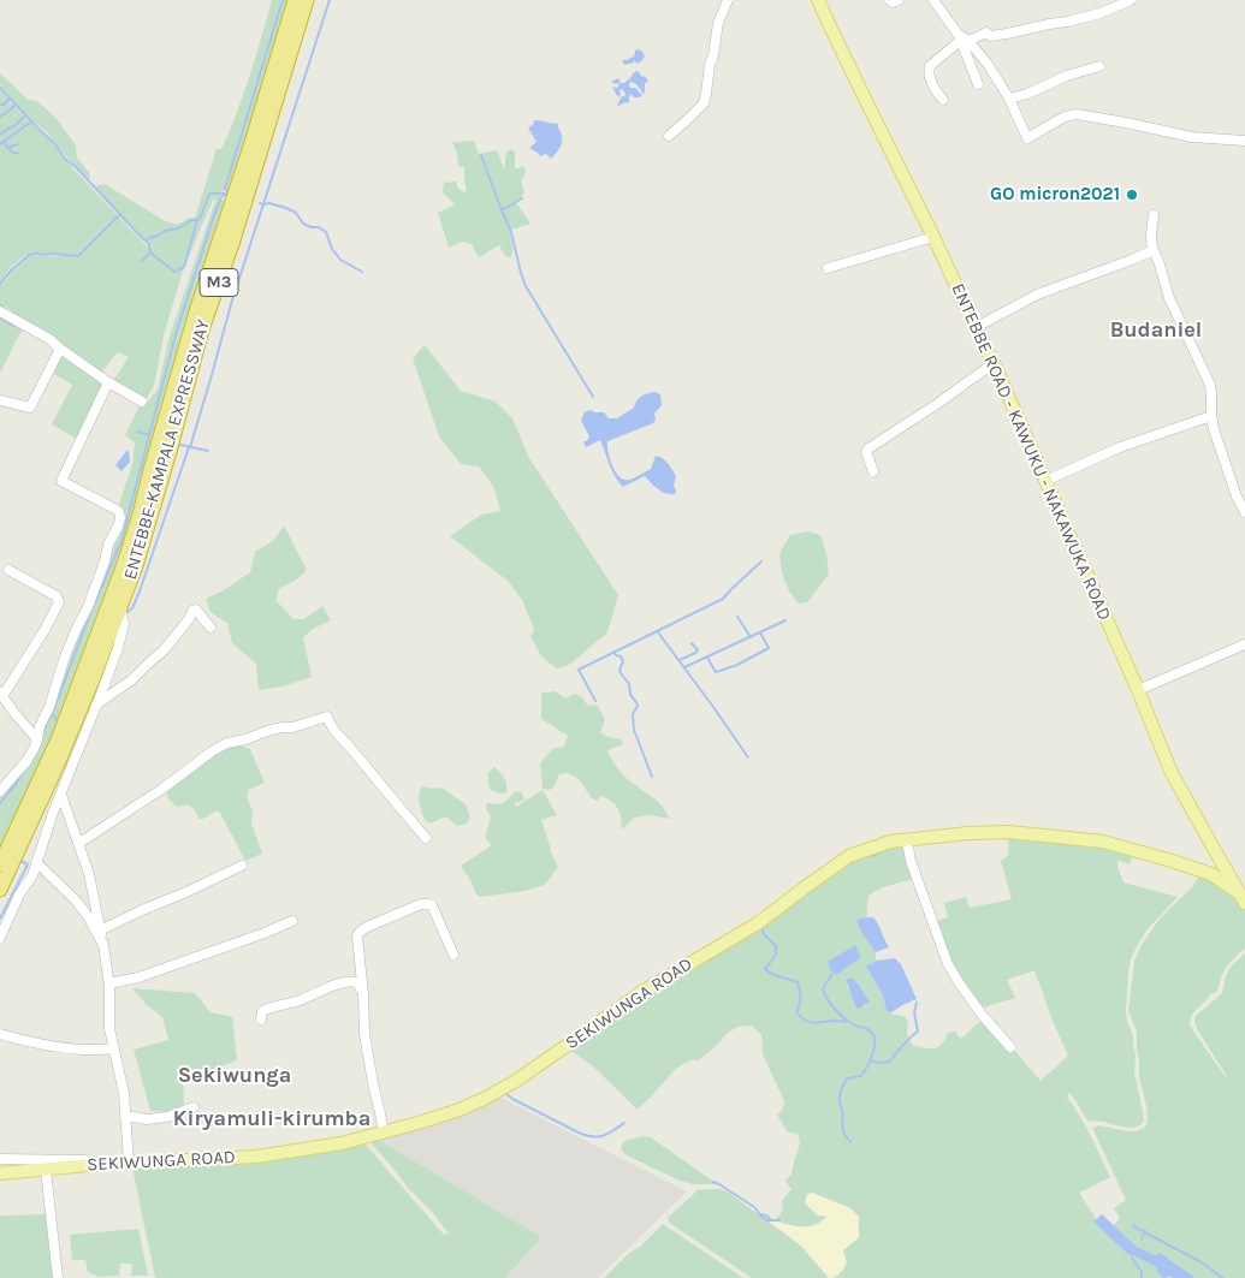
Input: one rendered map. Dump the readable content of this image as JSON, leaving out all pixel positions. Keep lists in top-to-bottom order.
{
  "streets": {
    "highway": ["M3", "ENTEBBE-KAMPALA EXPRESSWAY"],
    "main road": ["ENTEBBE ROAD - KAWUKU - NAKAWUKA ROAD", "SEKIWUNGA ROAD"]
  },
  "crossings": [
    ["ENTEBBE ROAD - KAWUKU - NAKAWUKA ROAD", "SEKIWUNGA ROAD"]
  ],
  "districts": ["Budaniel", "Sekiwunga", "Kiryamuli-kirumba"],
  "places": ["GO micron2021"]
}
